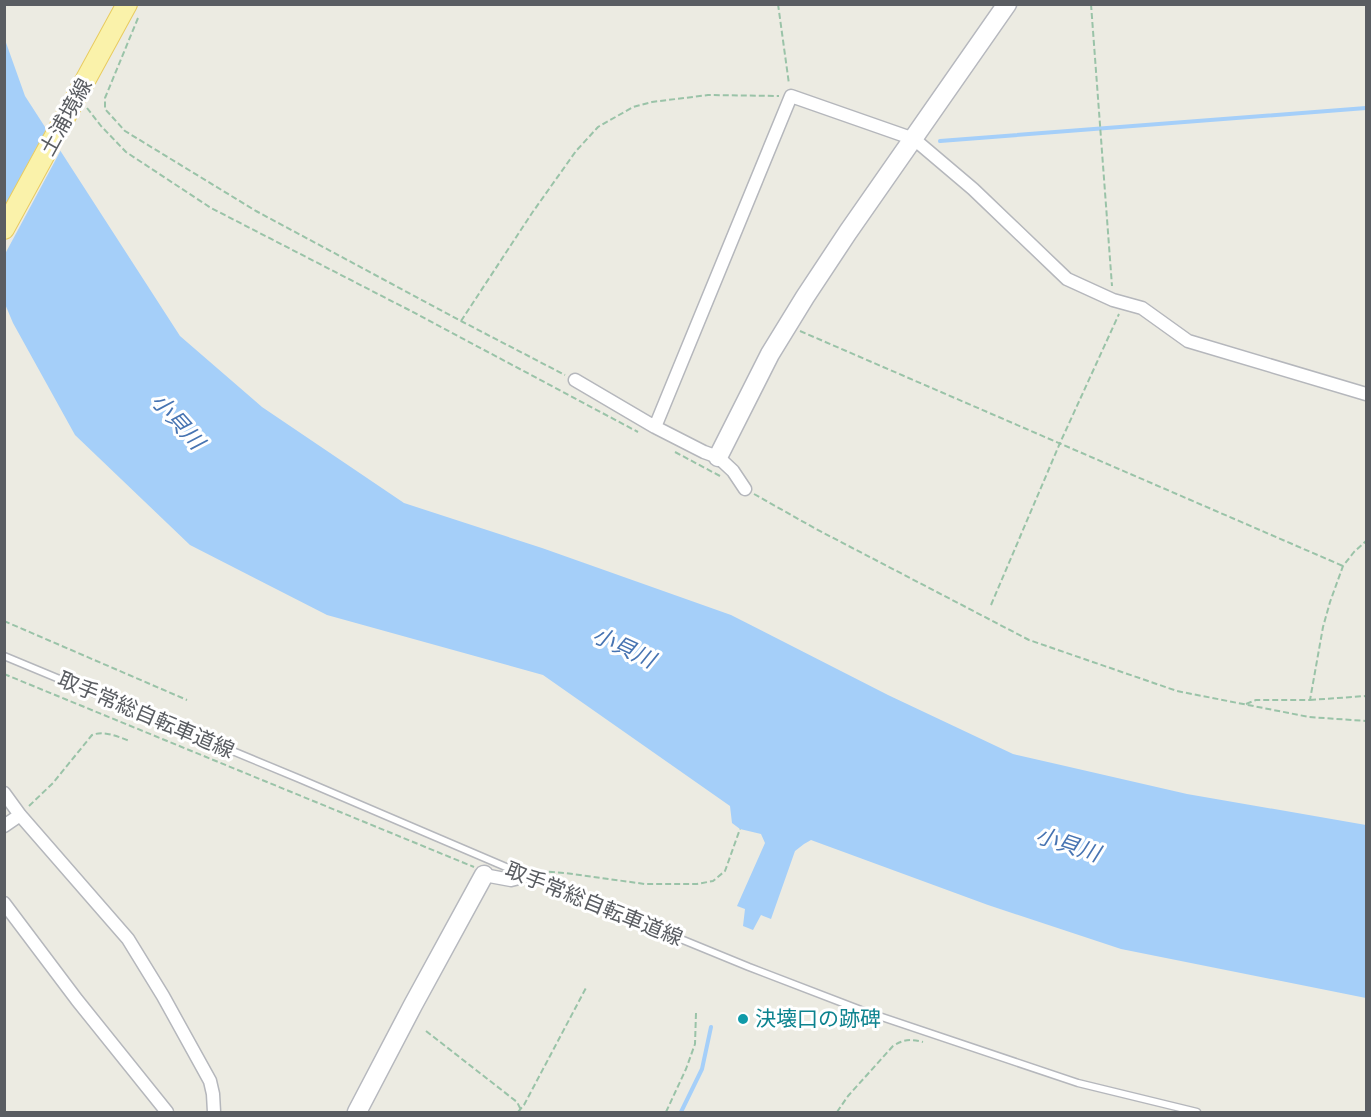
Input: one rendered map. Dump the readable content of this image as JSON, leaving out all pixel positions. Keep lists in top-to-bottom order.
{
  "streets": {
    "main road": ["土浦境線"],
    "lane": ["取手常総自転車道線"]
  },
  "water": ["小貝川"],
  "places": ["決壊口の跡碑"]
}
